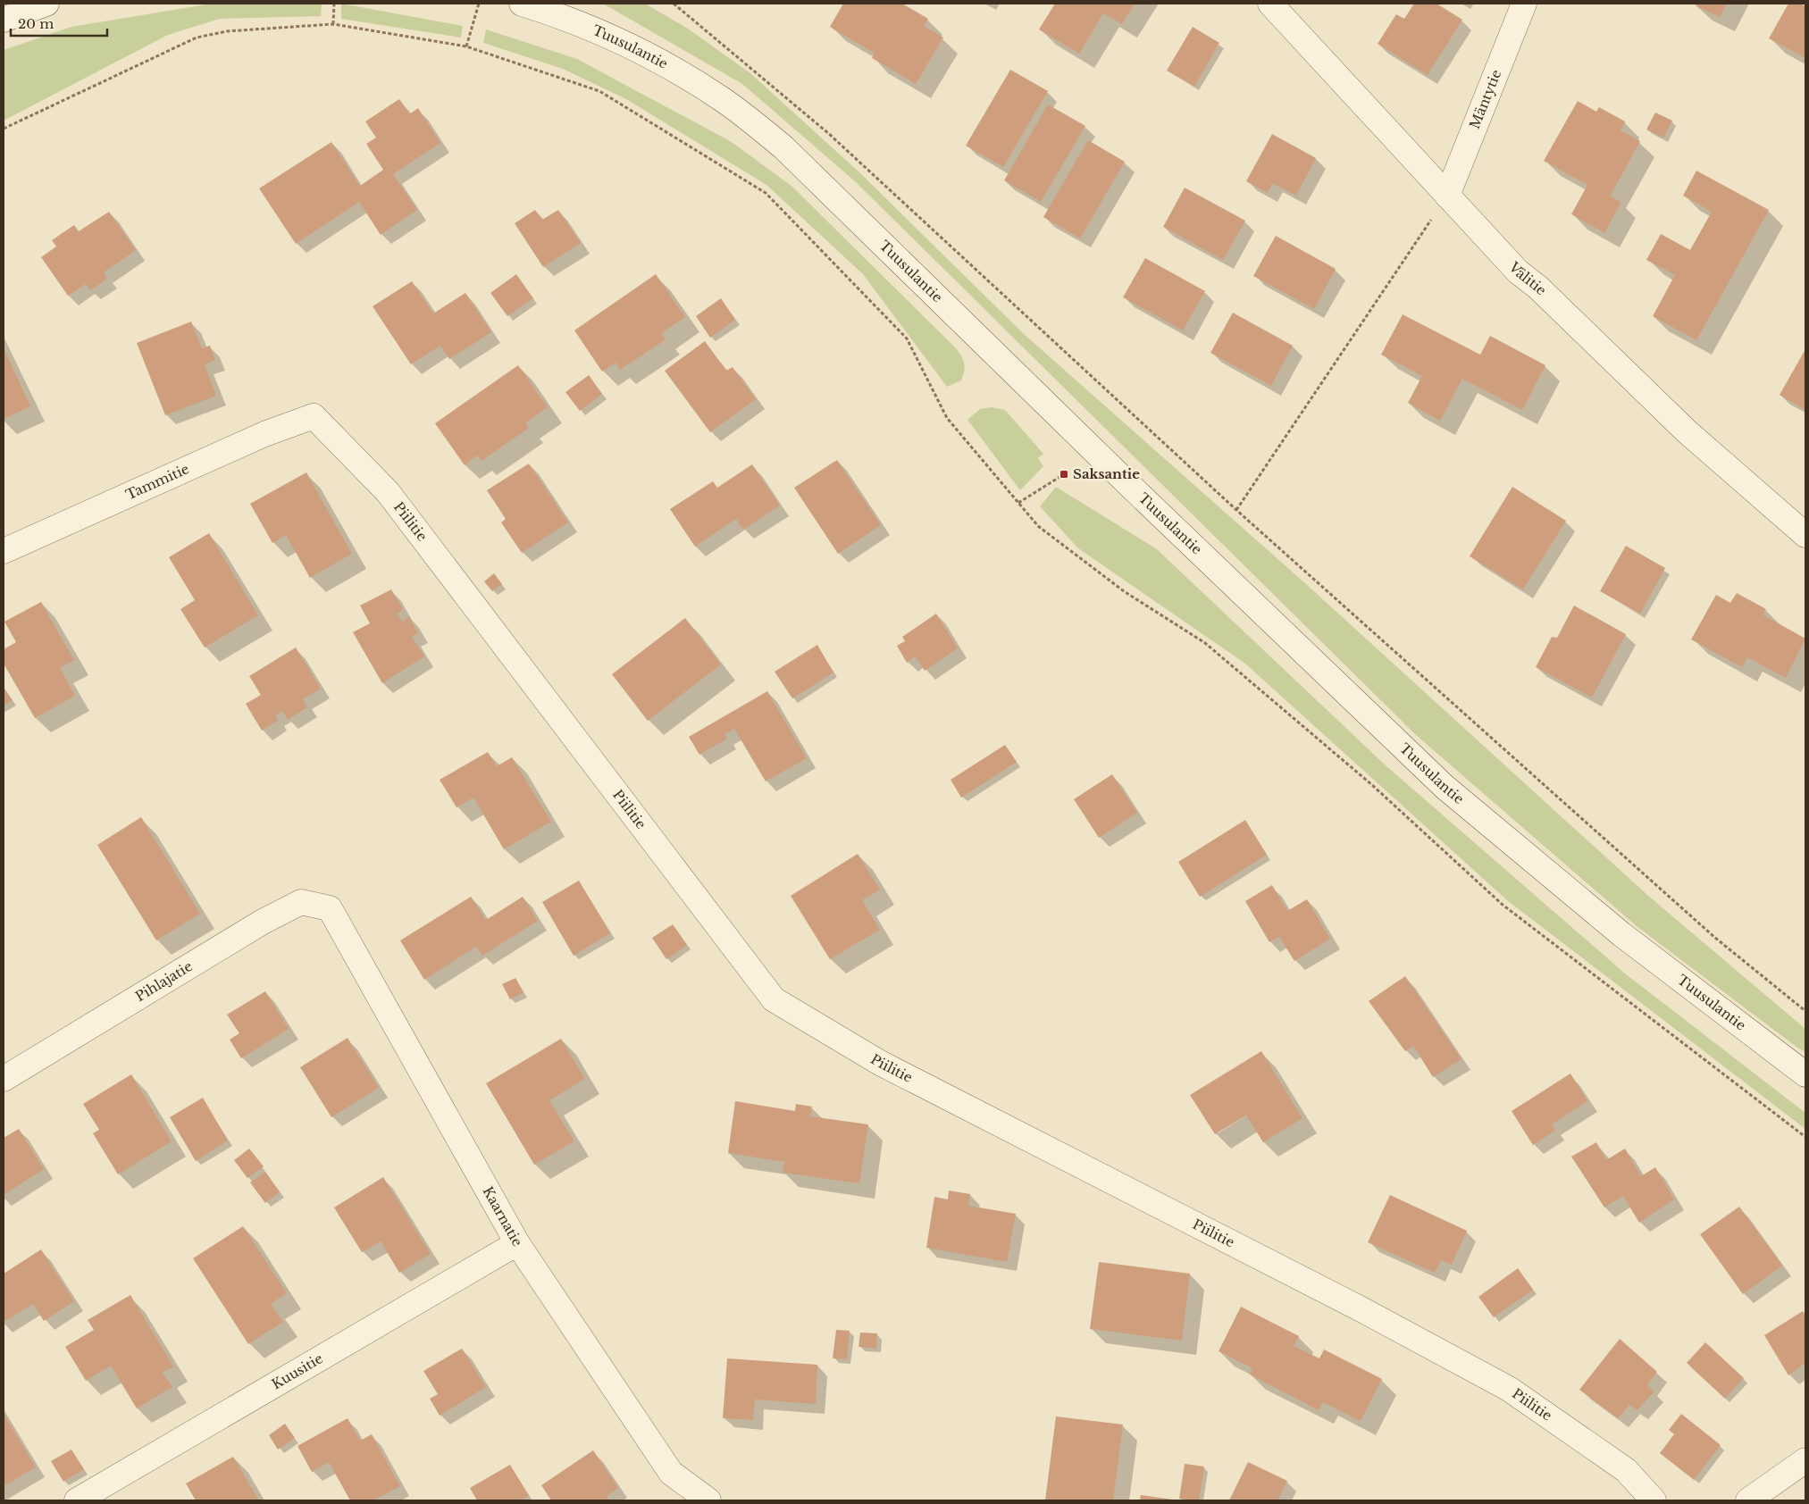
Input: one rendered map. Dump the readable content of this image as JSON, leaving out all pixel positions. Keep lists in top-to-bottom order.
{
  "streets": {
    "street": [
      "Tuusulantie",
      "Mäntytie",
      "Välitie",
      "Tammitie",
      "Piilitie",
      "Pihlajatie",
      "Kaarnatie",
      "Kuusitie"
    ]
  },
  "crossings": [
    ["Mäntytie", "Välitie"],
    ["Tammitie", "Piilitie"],
    ["Pihlajatie", "Kaarnatie"],
    ["Kaarnatie", "Kuusitie"]
  ],
  "places": {
    "transit": ["Saksantie"]
  },
  "scale_bar": "20 m"
}
